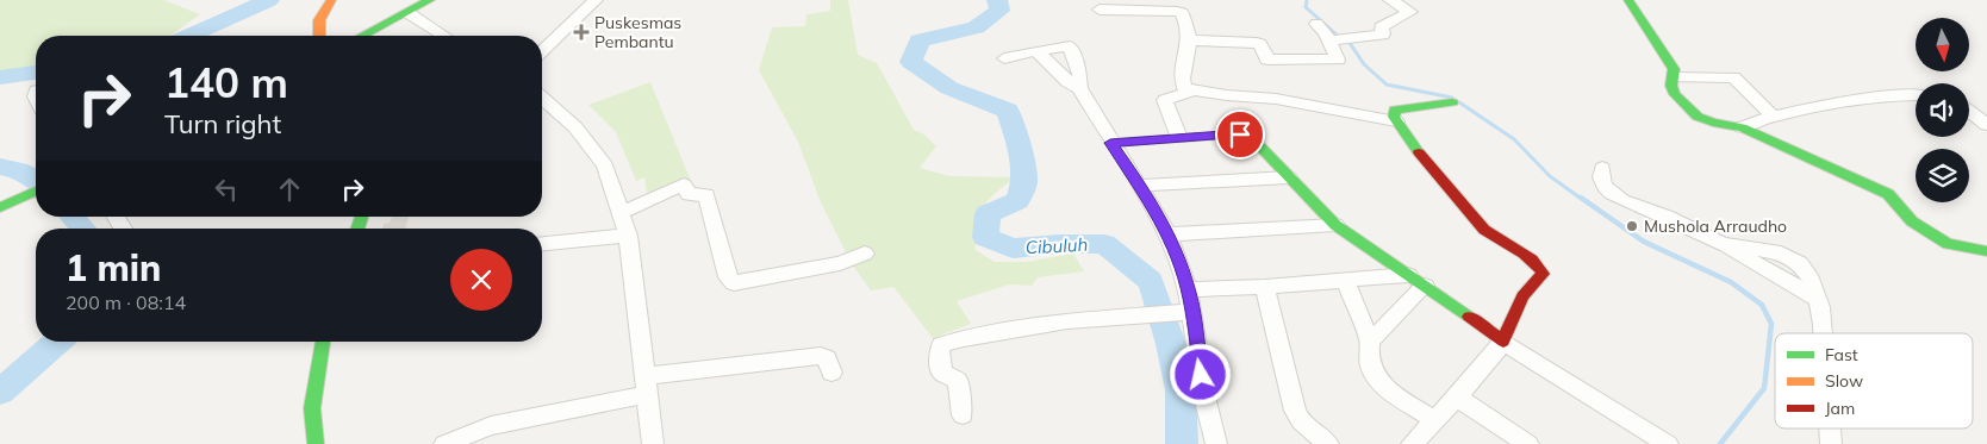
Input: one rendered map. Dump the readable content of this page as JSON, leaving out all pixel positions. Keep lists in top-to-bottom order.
{
  "water": ["Cibuluh"],
  "places": {
    "health": ["Puskesmas Pembantu"],
    "other": ["Mushola Arraudho"]
  },
  "legend": ["Fast", "Slow", "Jam"],
  "north": "bottom",
  "page": {
    "turn": ["140 m", "Turn right"],
    "heading": ["1 min", "200 m · 08:14"]
  }
}
